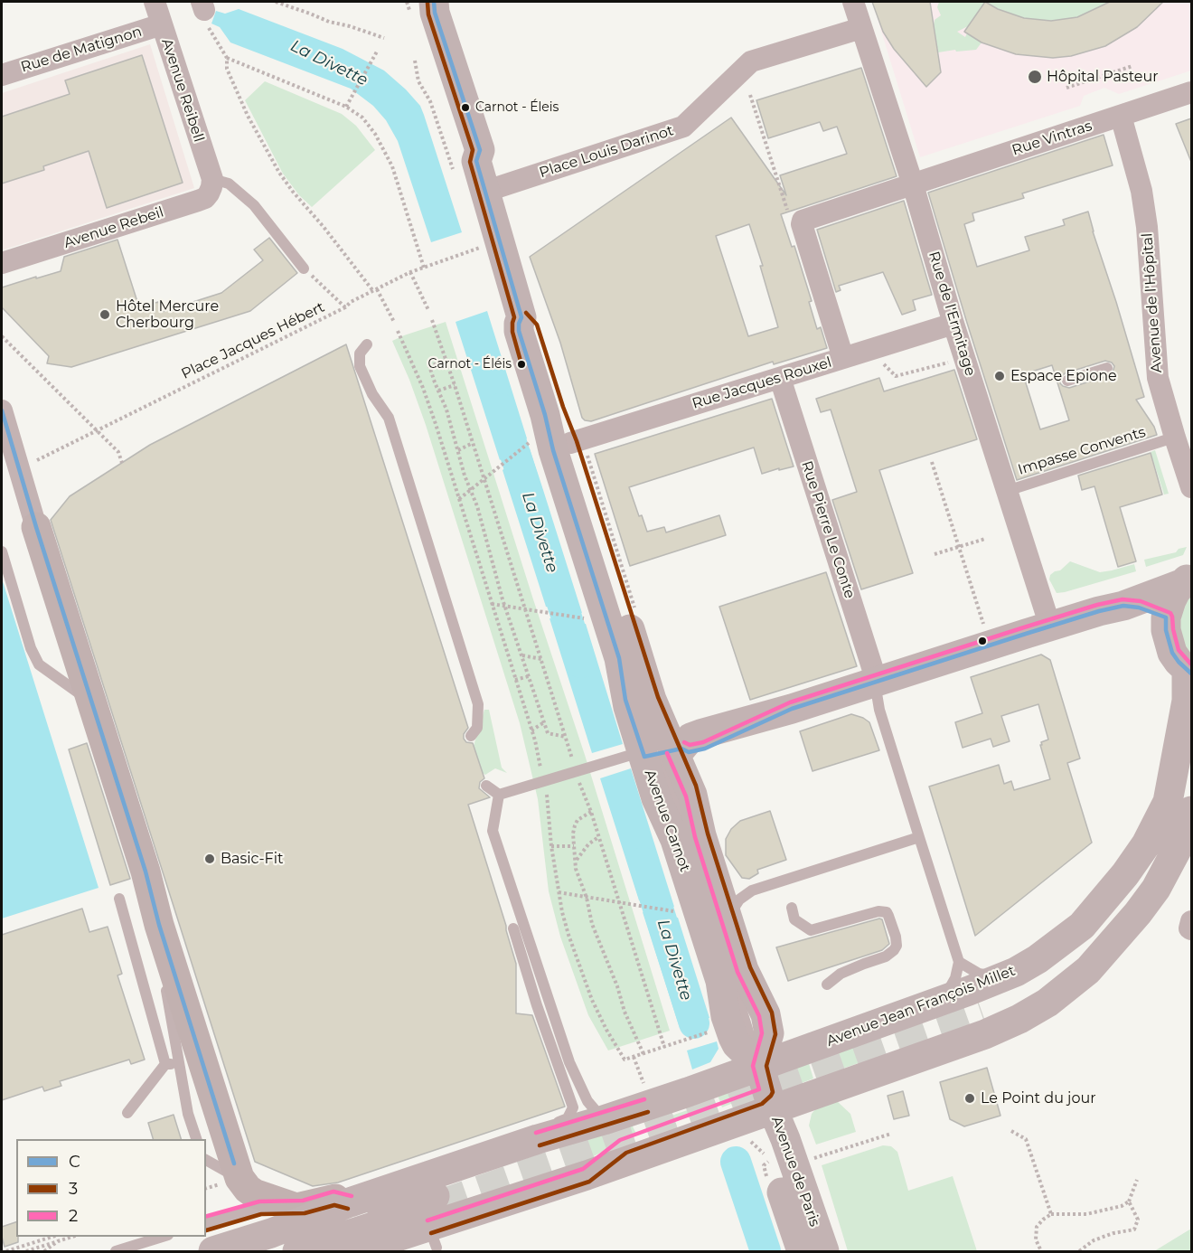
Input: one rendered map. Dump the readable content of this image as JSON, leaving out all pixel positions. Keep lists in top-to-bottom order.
{
  "streets": {
    "main road": ["Avenue Carnot", "Avenue Jean François Millet", "Avenue de Paris"],
    "street": [
      "Rue de Matignon",
      "Avenue Reibell",
      "Rue Vintras",
      "Place Louis Darinot",
      "Avenue Rebeil",
      "Avenue de l'Hôpital",
      "Rue de l'Ermitage",
      "Rue Jacques Rouxel",
      "Rue Pierre Le Conte"
    ],
    "lane": ["Impasse Convents"],
    "path": ["Place Jacques Hébert"]
  },
  "crossings": [
    ["Rue de Matignon", "Avenue Reibell"],
    ["Avenue Reibell", "Avenue Rebeil"],
    ["Rue Vintras", "Avenue de l'Hôpital"],
    ["Rue Vintras", "Rue de l'Ermitage"],
    ["Rue Vintras", "Rue Jacques Rouxel"],
    ["Place Louis Darinot", "Rue de l'Ermitage"],
    ["Rue de l'Ermitage", "Rue Jacques Rouxel"],
    ["Rue de l'Ermitage", "Impasse Convents"],
    ["Rue Jacques Rouxel", "Rue Pierre Le Conte"],
    ["Avenue Carnot", "Avenue Jean François Millet"],
    ["Avenue Carnot", "Avenue de Paris"],
    ["Avenue Jean François Millet", "Avenue de Paris"]
  ],
  "water": ["La Divette"],
  "places": [
    "Hôpital Pasteur",
    "Carnot - Éleis",
    "Hôtel Mercure Cherbourg",
    "Carnot - Éléis",
    "Espace Epione",
    "Basic-Fit",
    "Le Point du jour"
  ],
  "lines": ["transit line C", "transit line 3", "transit line 2"],
  "legend": ["C", "3", "2"]
}
